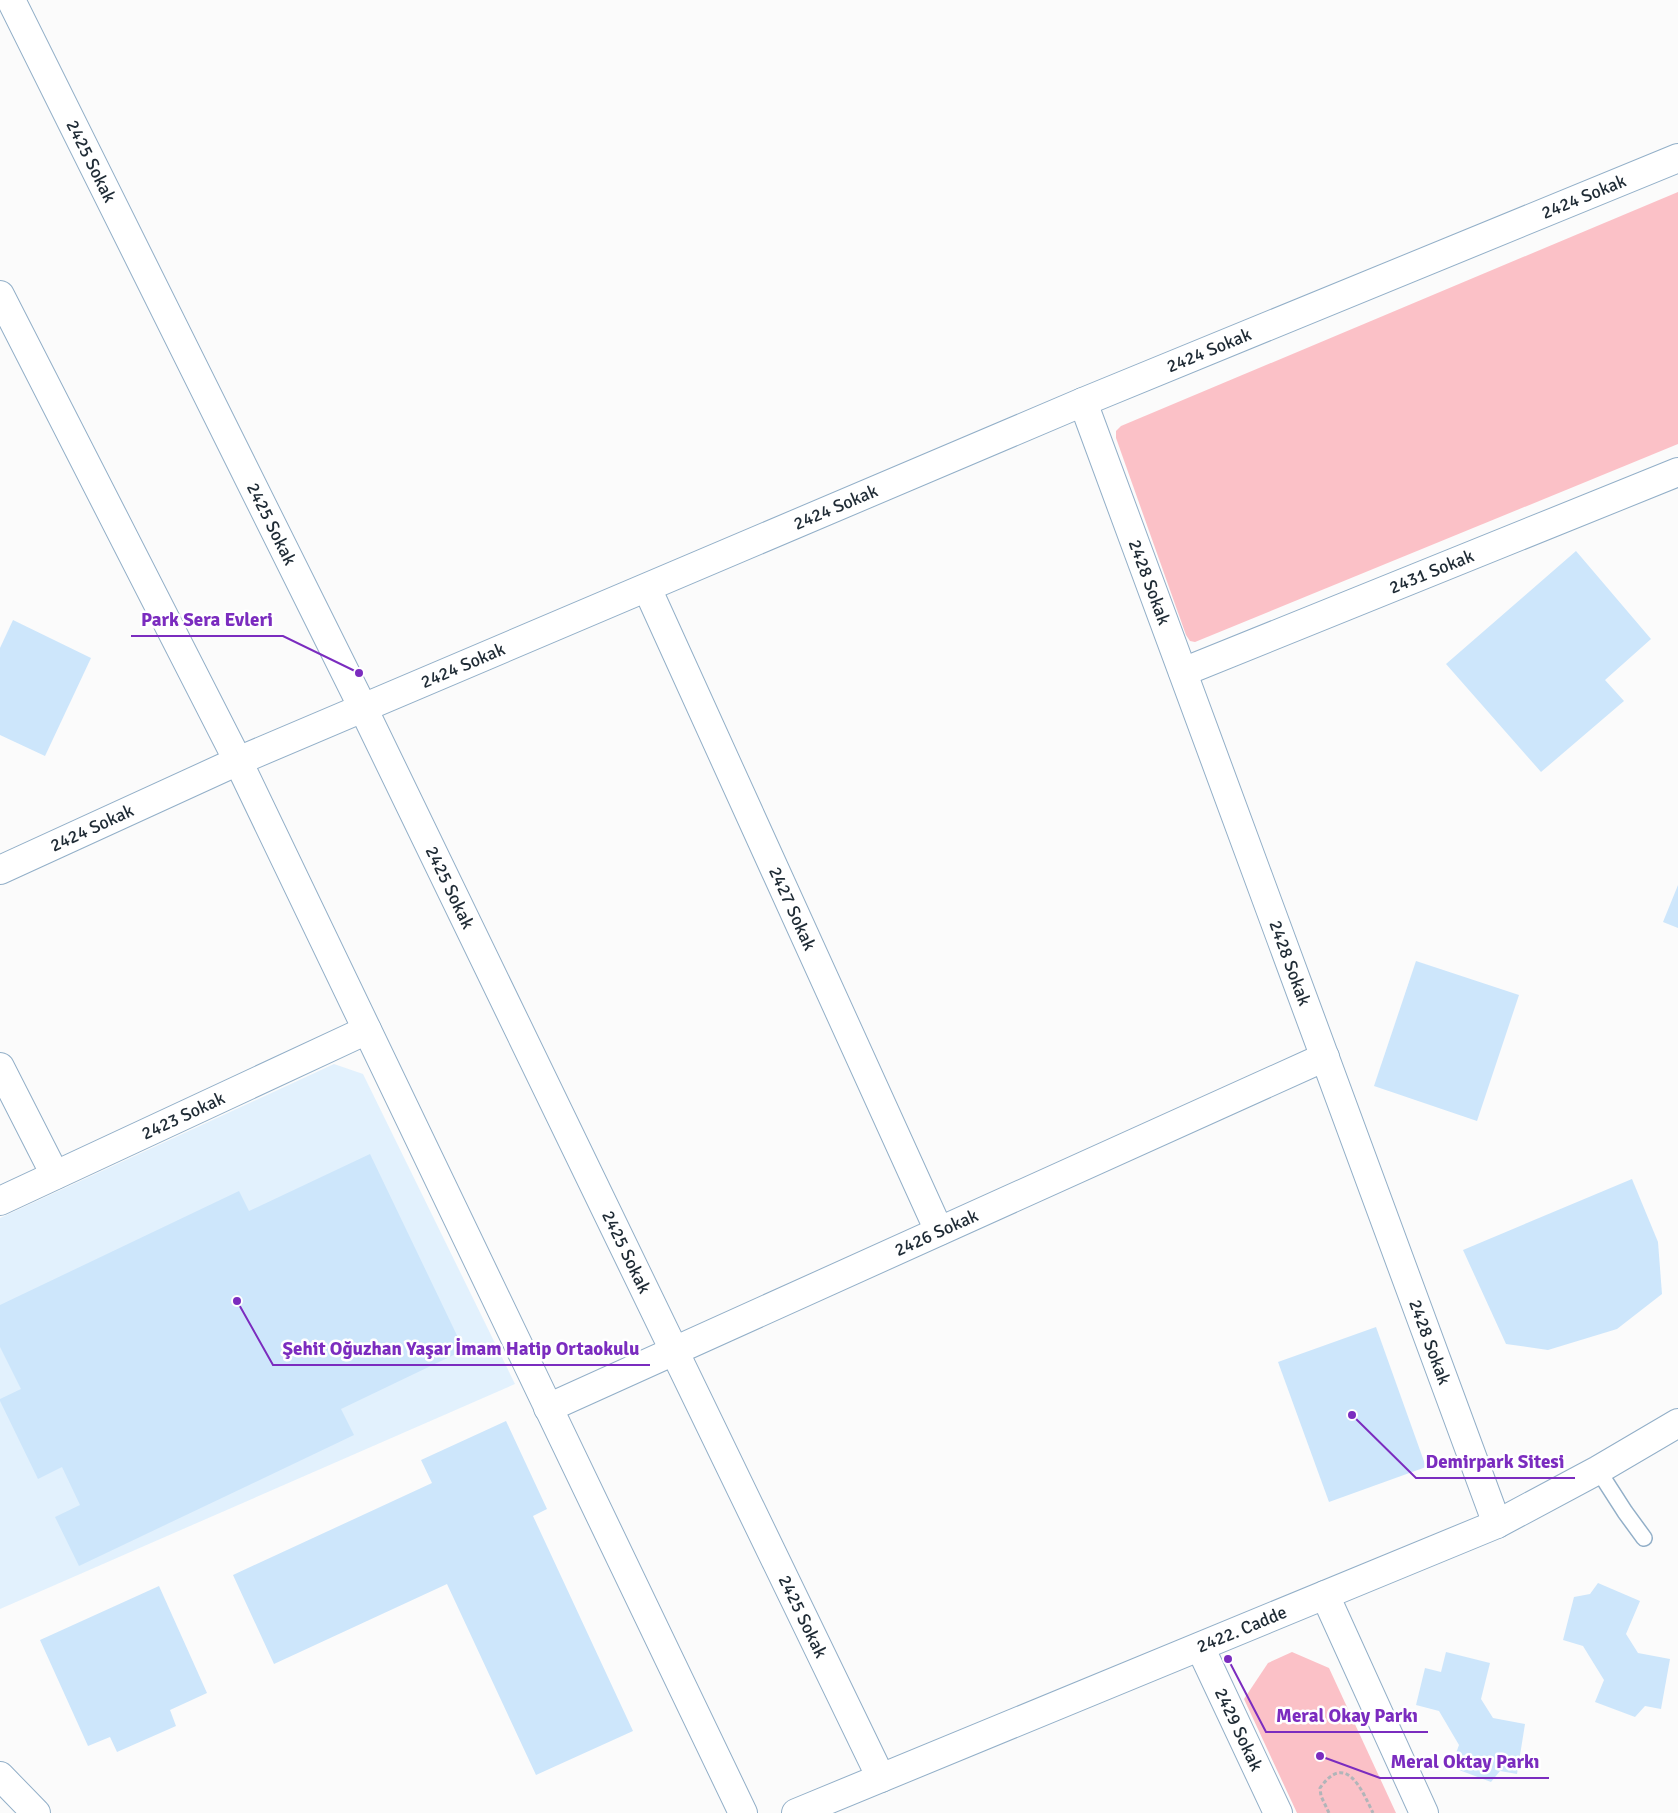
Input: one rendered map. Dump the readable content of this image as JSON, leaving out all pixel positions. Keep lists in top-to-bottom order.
{
  "streets": {
    "street": [
      "2425 Sokak",
      "2424 Sokak",
      "2431 Sokak",
      "2428 Sokak",
      "2427 Sokak",
      "2423 Sokak",
      "2426 Sokak",
      "2422. Cadde",
      "2429 Sokak"
    ]
  },
  "crossings": [
    ["2425 Sokak", "2424 Sokak"],
    ["2425 Sokak", "2426 Sokak"],
    ["2425 Sokak", "2422. Cadde"],
    ["2424 Sokak", "2428 Sokak"],
    ["2424 Sokak", "2427 Sokak"],
    ["2431 Sokak", "2428 Sokak"],
    ["2428 Sokak", "2426 Sokak"],
    ["2428 Sokak", "2422. Cadde"],
    ["2427 Sokak", "2426 Sokak"],
    ["2422. Cadde", "2429 Sokak"]
  ],
  "places": [
    "Park Sera Evleri",
    "Şehit Oğuzhan Yaşar İmam Hatip Ortaokulu",
    "Demirpark Sitesi",
    "Meral Okay Parkı",
    "Meral Oktay Parkı"
  ]
}
